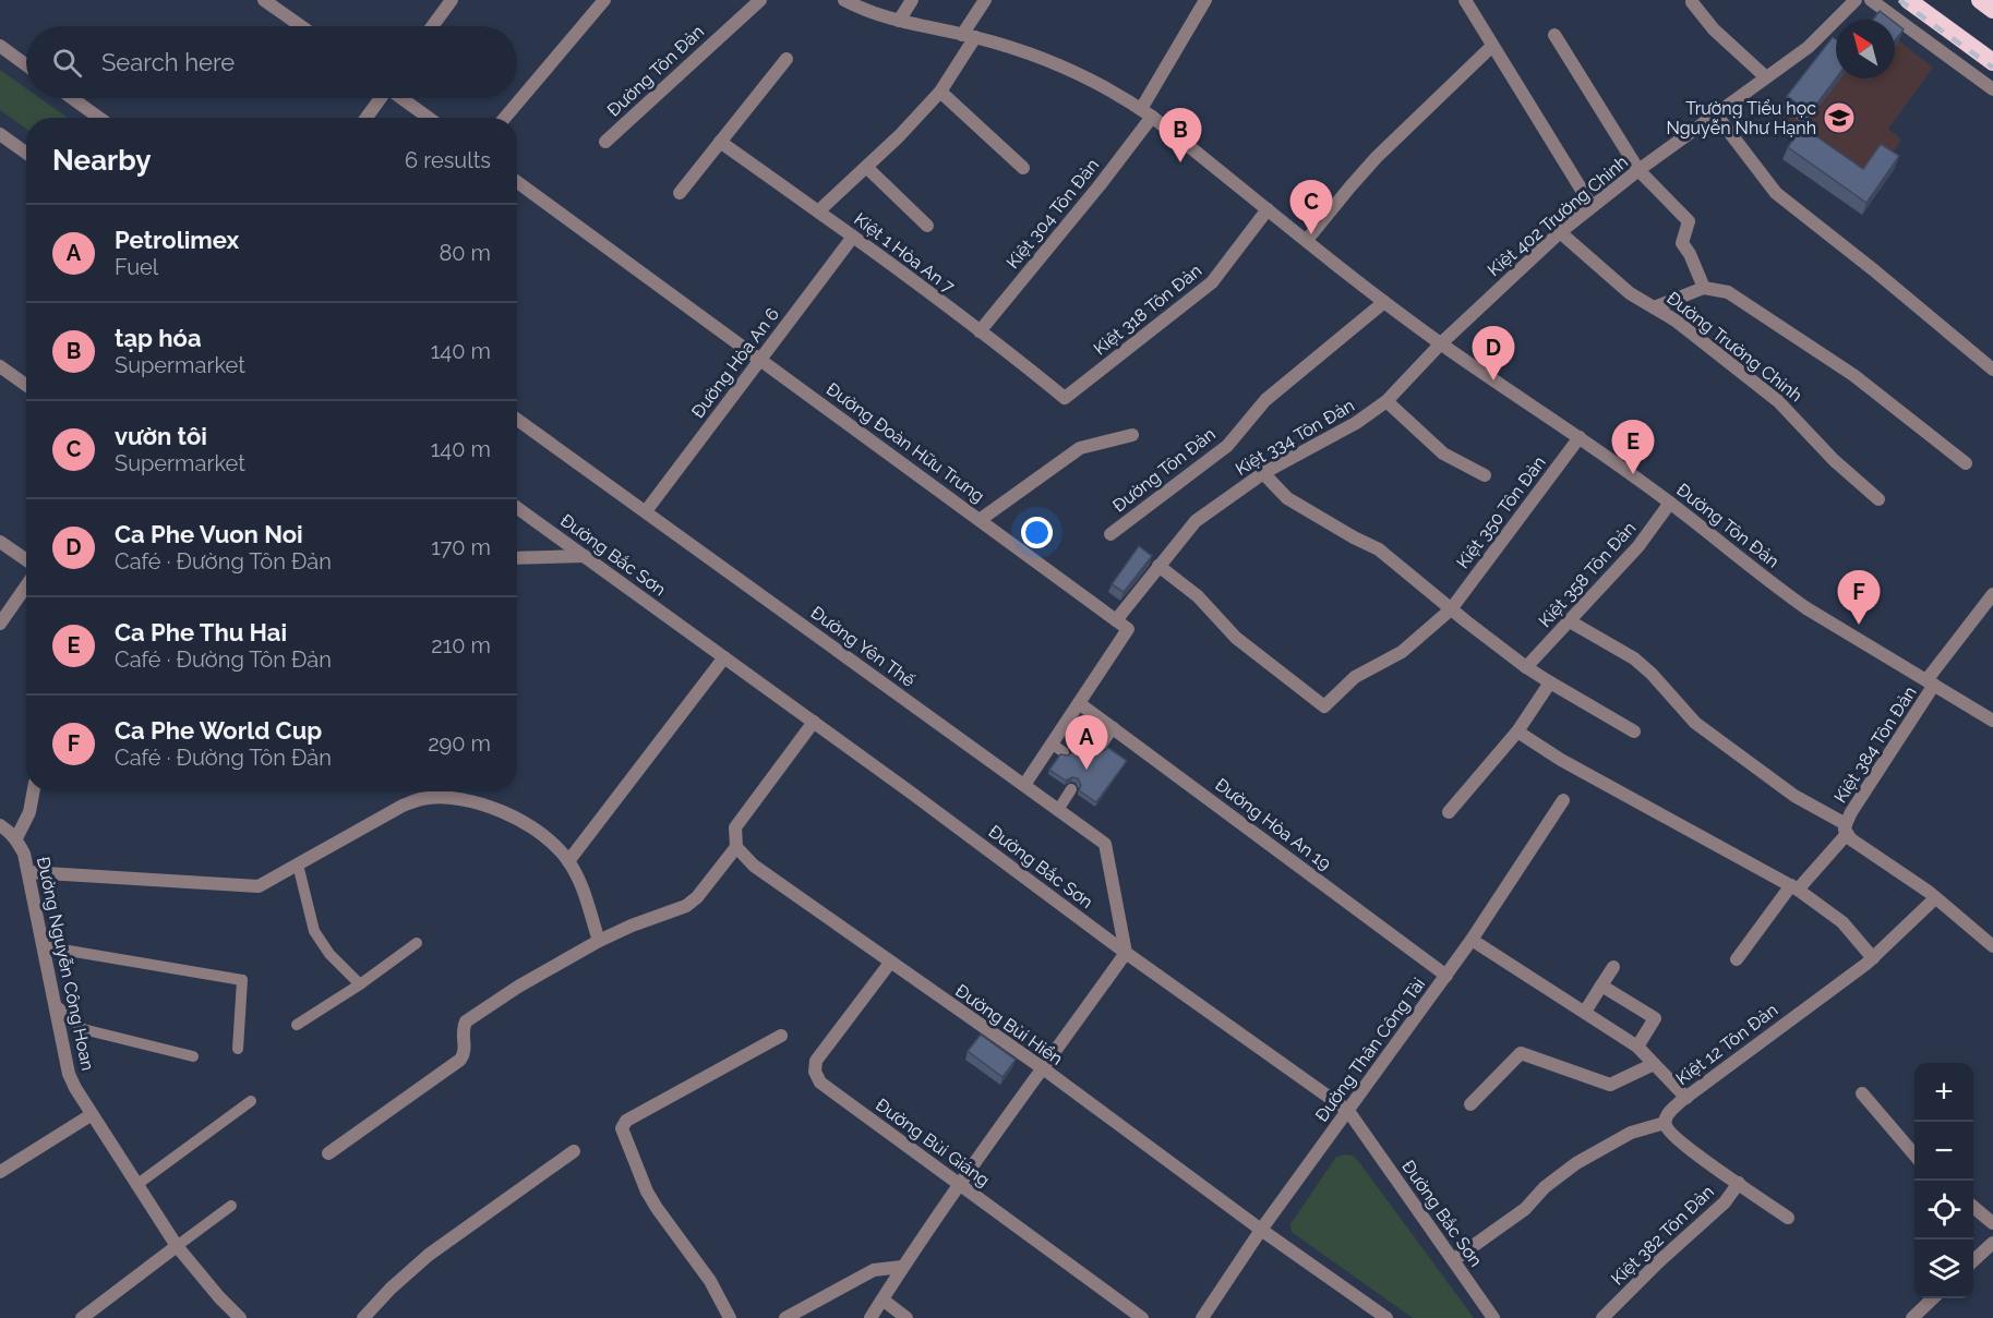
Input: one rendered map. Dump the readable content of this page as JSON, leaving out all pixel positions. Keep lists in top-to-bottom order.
{
  "streets": {
    "street": [
      "Đường Tôn Đản",
      "Kiệt 304 Tôn Đản",
      "Kiệt 402 Trường Chinh",
      "Kiệt 1 Hòa An 7",
      "Kiệt 318 Tôn Đản",
      "Đường Trường Chinh",
      "Đường Hòa An 6",
      "Kiệt 334 Tôn Đản",
      "Đường Đoàn Hữu Trưng",
      "Kiệt 350 Tôn Đản",
      "Đường Bắc Sơn",
      "Kiệt 358 Tôn Đản",
      "Đường Yên Thế",
      "Kiệt 384 Tôn Đản",
      "Đường Hòa An 19",
      "Đường Nguyễn Công Hoan",
      "Đường Bùi Hiển",
      "Kiệt 12 Tôn Đản",
      "Đường Thân Công Tài",
      "Đường Bùi Giáng",
      "Kiệt 382 Tôn Đản"
    ]
  },
  "crossings": [
    ["Đường Tôn Đản", "Kiệt 304 Tôn Đản"],
    ["Đường Tôn Đản", "Kiệt 402 Trường Chinh"],
    ["Đường Tôn Đản", "Kiệt 318 Tôn Đản"],
    ["Đường Tôn Đản", "Kiệt 334 Tôn Đản"],
    ["Đường Tôn Đản", "Kiệt 350 Tôn Đản"],
    ["Đường Tôn Đản", "Kiệt 358 Tôn Đản"],
    ["Đường Tôn Đản", "Kiệt 384 Tôn Đản"],
    ["Kiệt 304 Tôn Đản", "Kiệt 1 Hòa An 7"],
    ["Kiệt 402 Trường Chinh", "Đường Trường Chinh"],
    ["Kiệt 402 Trường Chinh", "Kiệt 334 Tôn Đản"],
    ["Kiệt 1 Hòa An 7", "Kiệt 318 Tôn Đản"],
    ["Kiệt 1 Hòa An 7", "Đường Hòa An 6"],
    ["Đường Hòa An 6", "Đường Đoàn Hữu Trưng"],
    ["Đường Hòa An 6", "Đường Yên Thế"],
    ["Kiệt 334 Tôn Đản", "Đường Đoàn Hữu Trưng"],
    ["Đường Bắc Sơn", "Đường Yên Thế"],
    ["Đường Bắc Sơn", "Đường Thân Công Tài"],
    ["Đường Hòa An 19", "Đường Thân Công Tài"],
    ["Đường Bùi Hiển", "Đường Thân Công Tài"],
    ["Đường Bùi Hiển", "Đường Bùi Giáng"]
  ],
  "places": {
    "school or university": ["Trường Tiểu học Nguyễn Như Hạnh"]
  },
  "north": "top left",
  "page": {
    "search": "Search here",
    "pins": [
      "B",
      "C",
      "D",
      "E",
      "F",
      "A"
    ],
    "heading": ["Nearby", "6 results"],
    "list": [
      {
        "mark": "A",
        "name": "Petrolimex",
        "note": "Fuel",
        "value": "80 m"
      },
      {
        "mark": "B",
        "name": "tạp hóa",
        "note": "Supermarket",
        "value": "140 m"
      },
      {
        "mark": "C",
        "name": "vườn tôi",
        "note": "Supermarket",
        "value": "140 m"
      },
      {
        "mark": "D",
        "name": "Ca Phe Vuon Noi",
        "note": "Café · Đường Tôn Đản",
        "value": "170 m"
      },
      {
        "mark": "E",
        "name": "Ca Phe Thu Hai",
        "note": "Café · Đường Tôn Đản",
        "value": "210 m"
      },
      {
        "mark": "F",
        "name": "Ca Phe World Cup",
        "note": "Café · Đường Tôn Đản",
        "value": "290 m"
      }
    ],
    "map_buttons": ["+", "−"]
  }
}
